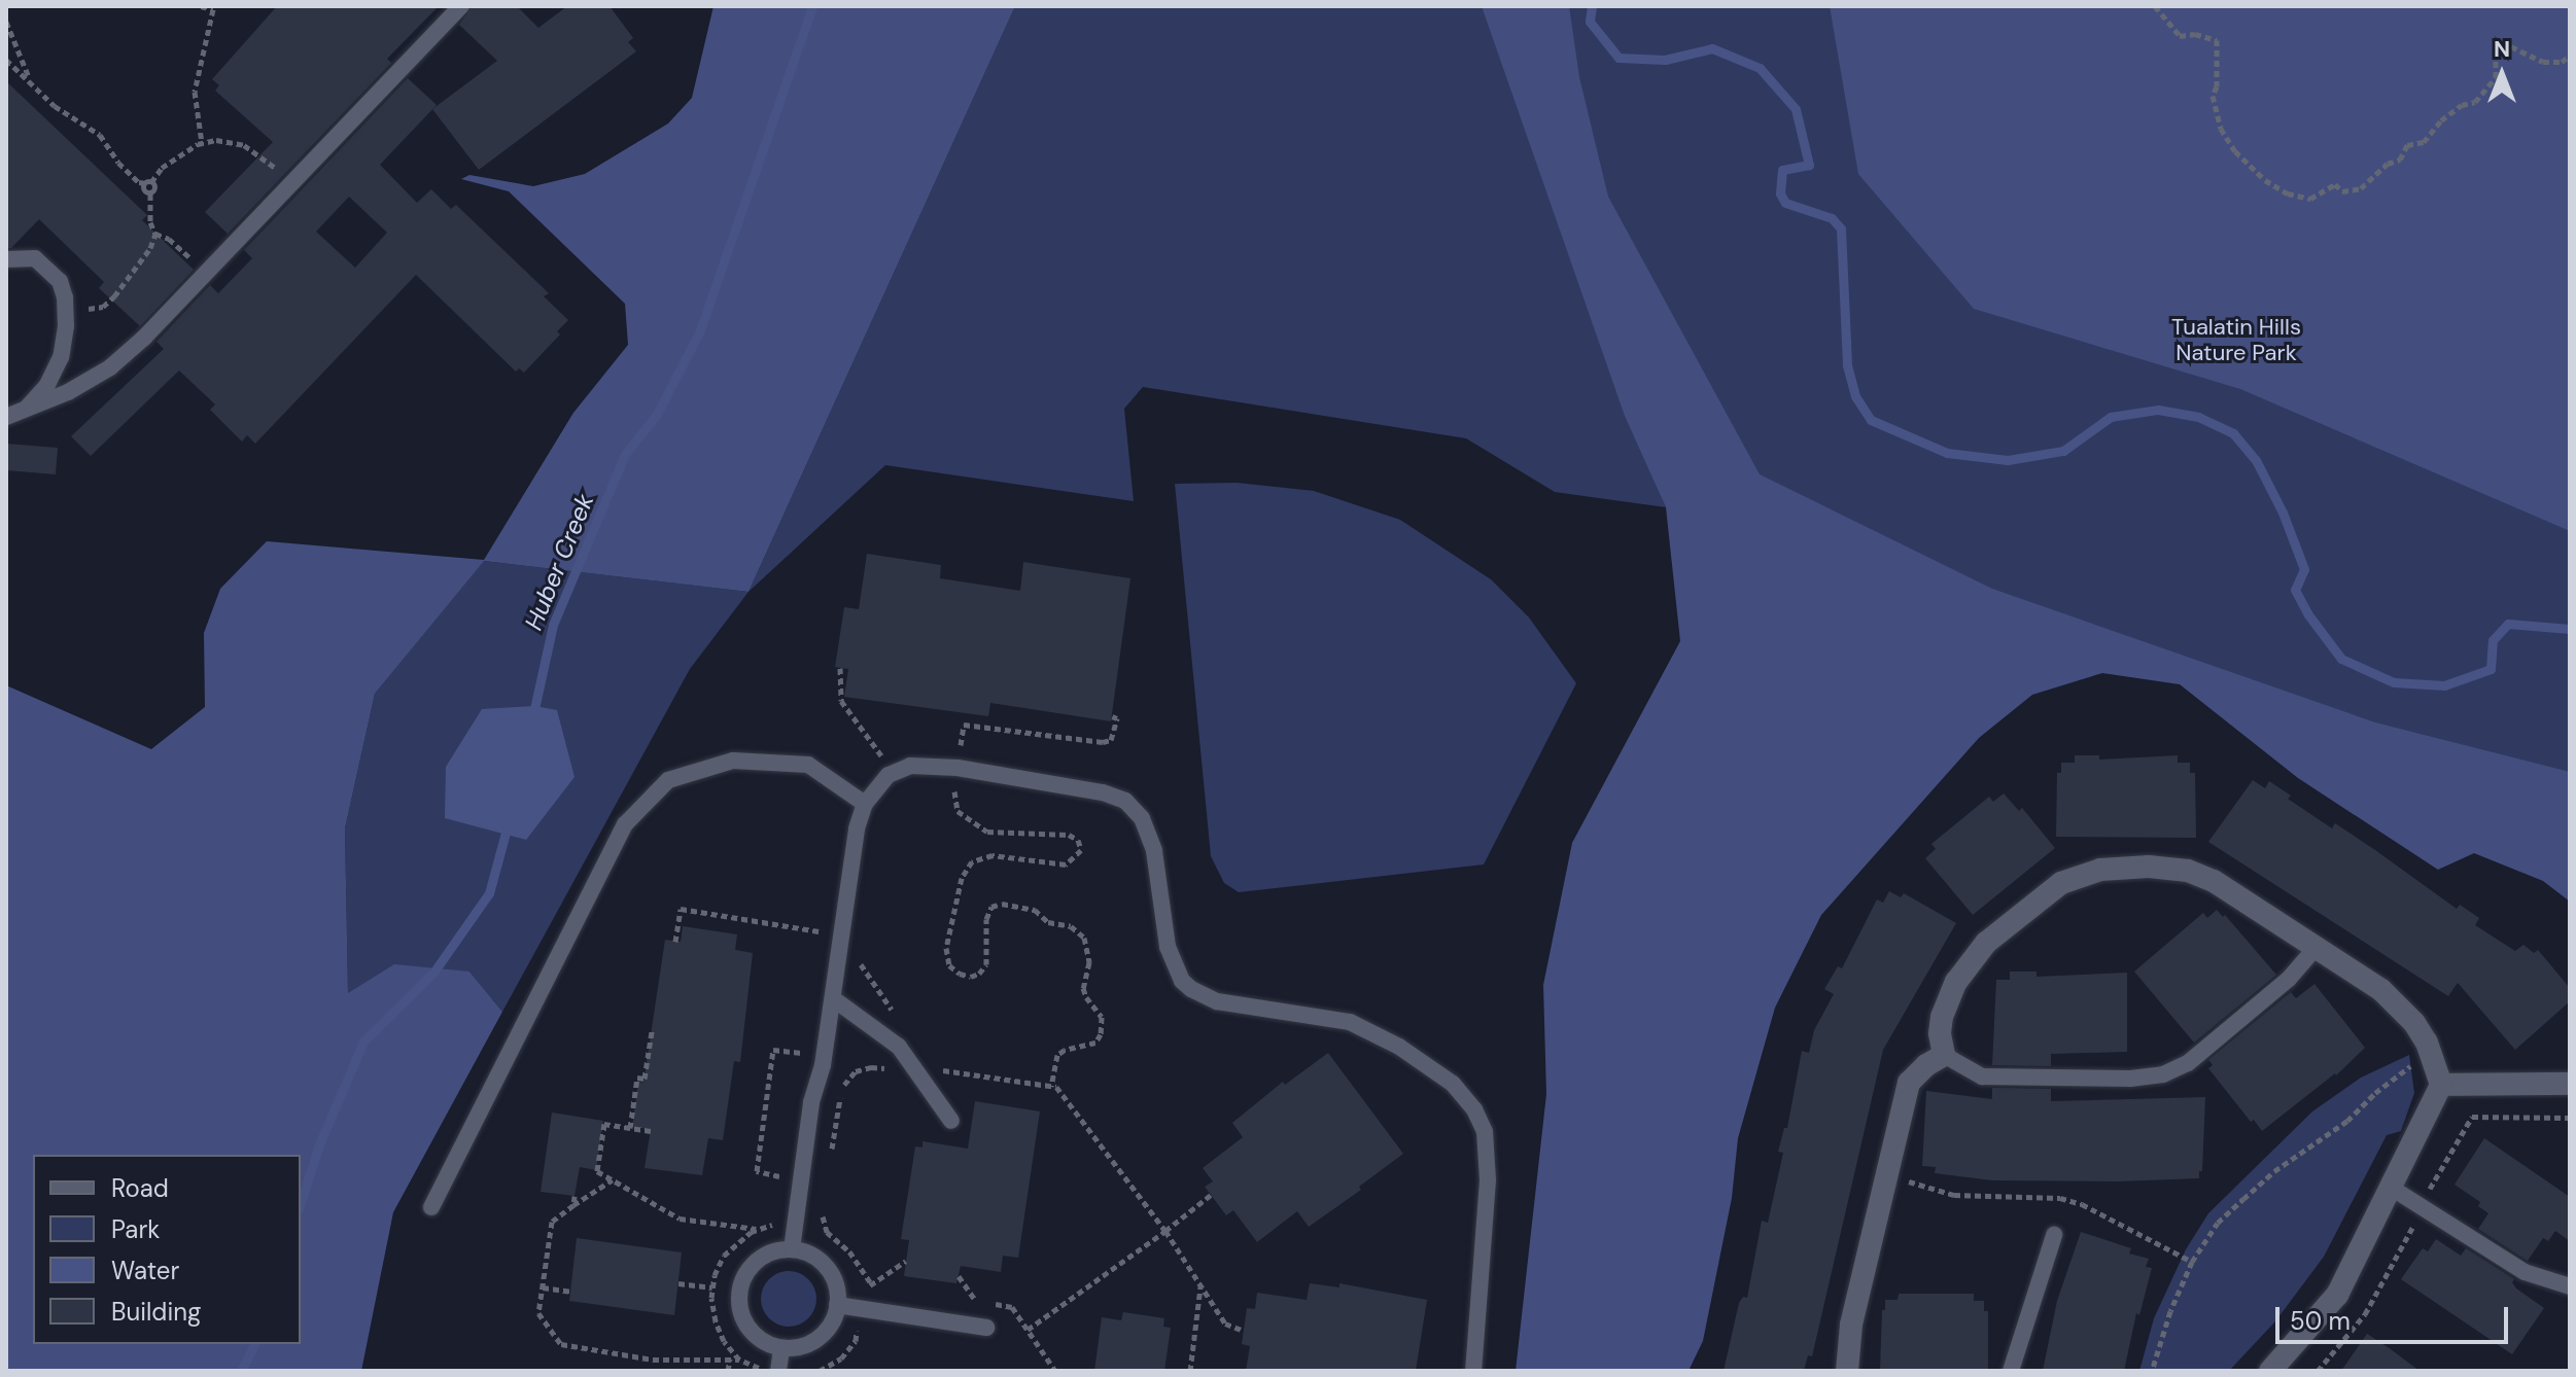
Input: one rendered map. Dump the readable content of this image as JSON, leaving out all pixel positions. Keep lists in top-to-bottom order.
{
  "water": ["Huber Creek"],
  "parks": ["Tualatin Hills Nature Park"],
  "legend": [
    "Road",
    "Park",
    "Water",
    "Building"
  ],
  "scale_bar": "50 m",
  "north": "top"
}
